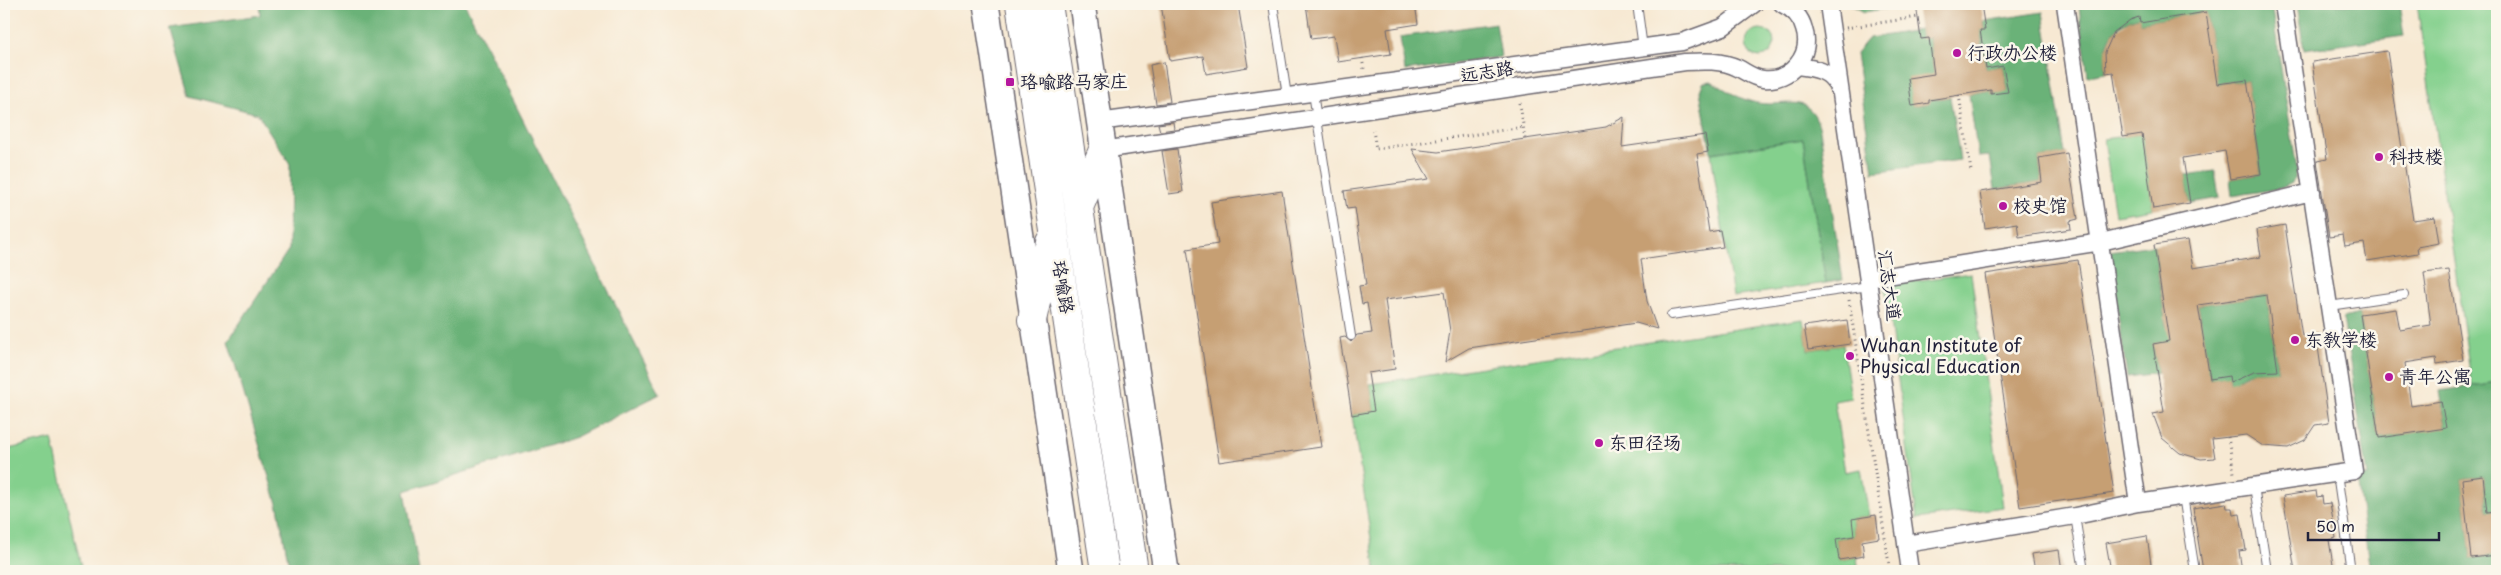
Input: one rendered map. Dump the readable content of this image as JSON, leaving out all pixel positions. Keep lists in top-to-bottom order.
{
  "streets": {
    "highway": ["珞喻路"],
    "street": ["远志路", "汇志大道"]
  },
  "places": {
    "other": [
      "行政办公楼",
      "科技楼",
      "校史馆",
      "东教学楼",
      "Wuhan Institute of Physical Education",
      "青年公寓",
      "东田径场"
    ],
    "transit": ["珞喻路马家庄"]
  },
  "scale_bar": "50 m"
}
